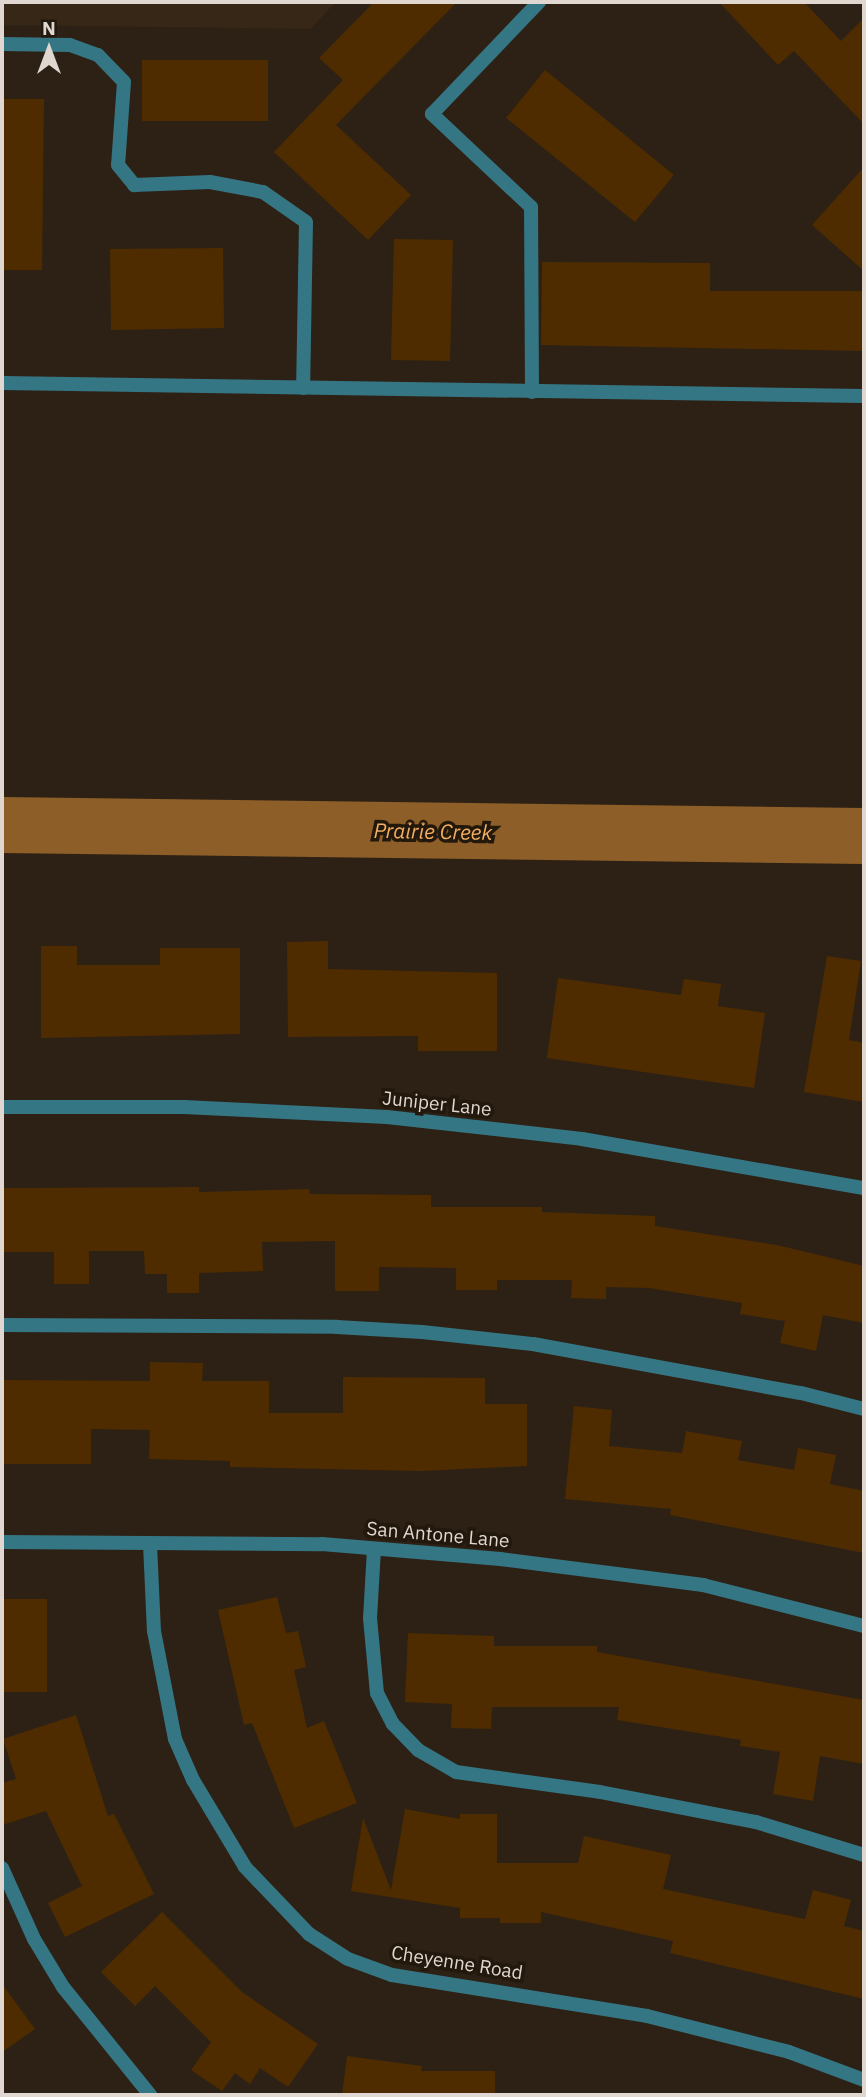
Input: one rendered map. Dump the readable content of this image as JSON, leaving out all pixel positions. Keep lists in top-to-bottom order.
{
  "streets": {
    "street": ["Juniper Lane", "San Antone Lane", "Cheyenne Road"]
  },
  "crossings": [
    ["San Antone Lane", "Cheyenne Road"]
  ],
  "water": ["Prairie Creek"],
  "north": "top"
}
